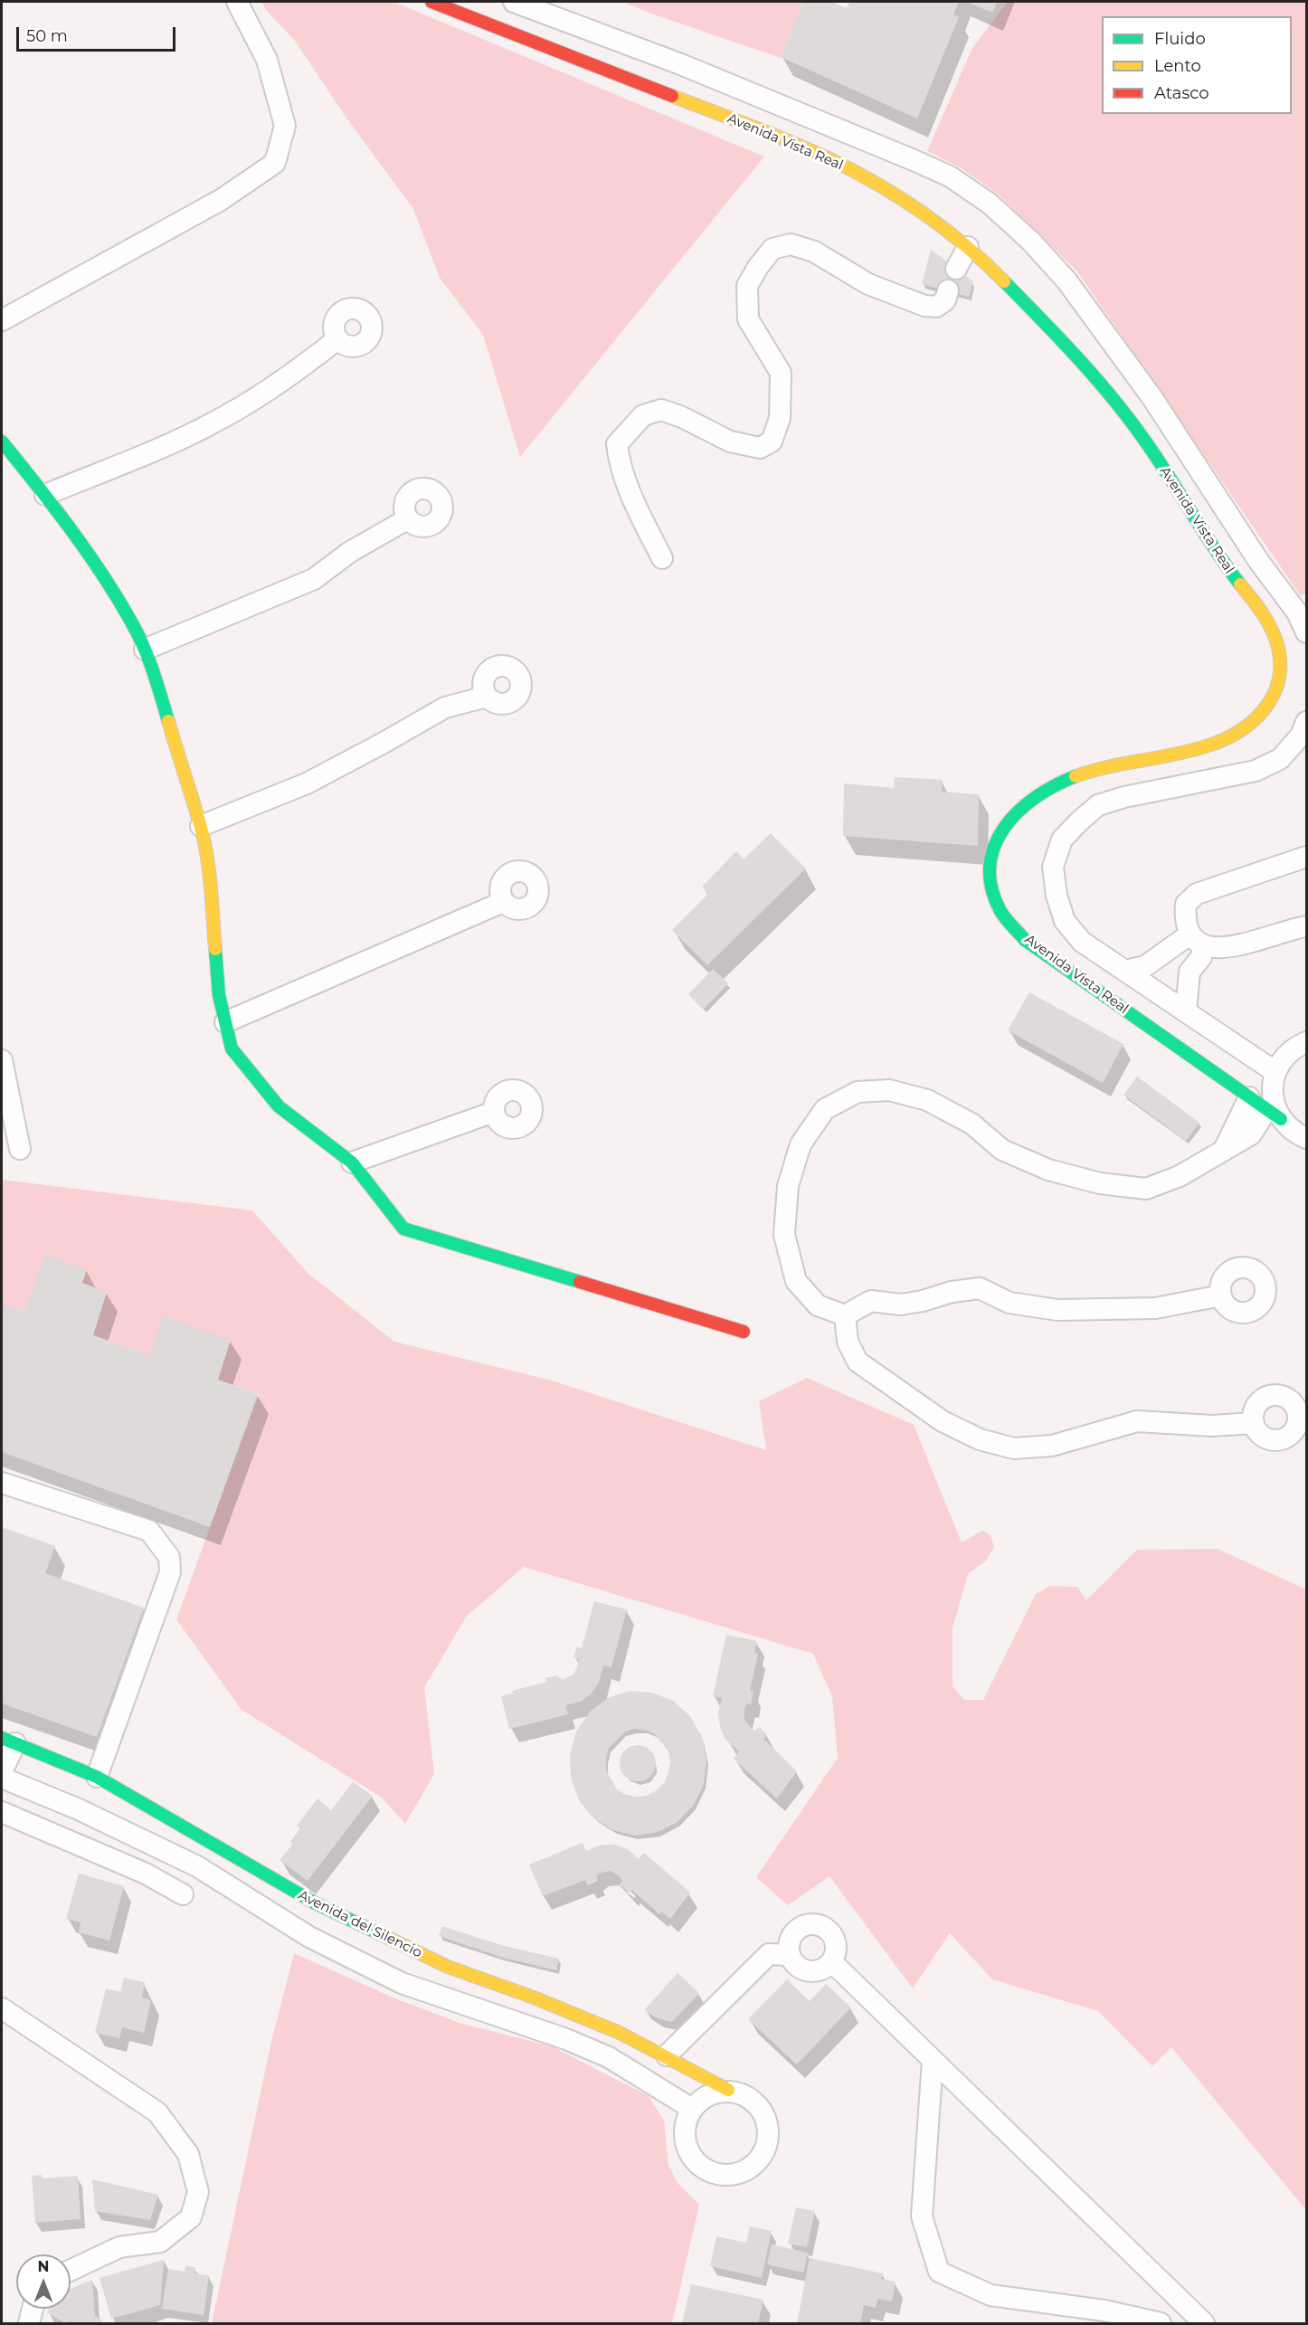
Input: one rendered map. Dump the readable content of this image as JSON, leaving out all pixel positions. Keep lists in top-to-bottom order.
{
  "streets": {
    "street": ["Avenida Vista Real", "Avenida del Silencio"]
  },
  "legend": ["Fluido", "Lento", "Atasco"],
  "scale_bar": "50 m",
  "north": "top"
}
